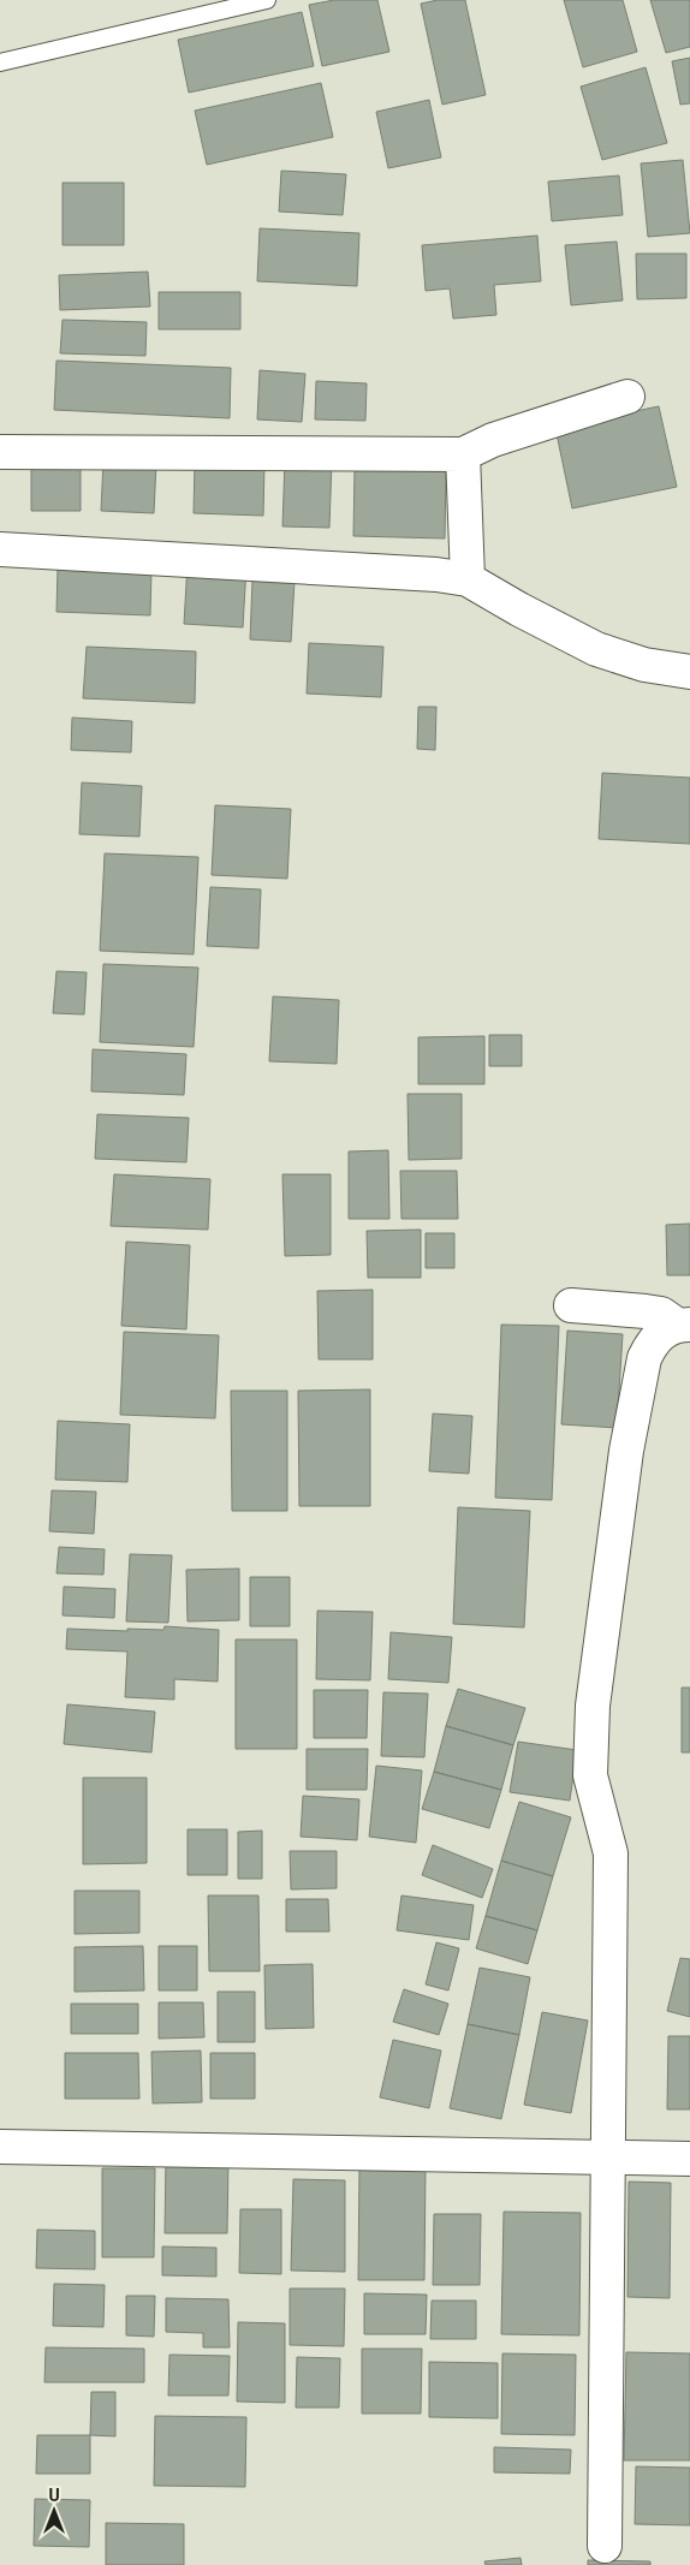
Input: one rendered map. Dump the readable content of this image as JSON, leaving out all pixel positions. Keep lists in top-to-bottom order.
{
  "north": "top"
}
